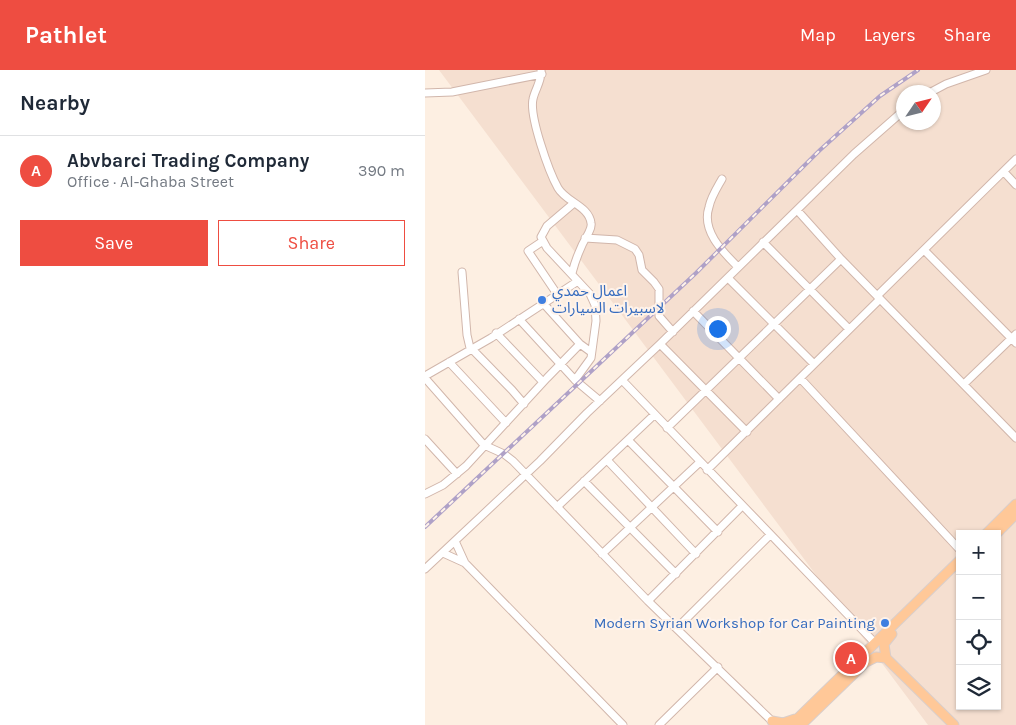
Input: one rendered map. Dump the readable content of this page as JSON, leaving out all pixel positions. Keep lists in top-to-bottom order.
{
  "places": ["اعمال حمدي لاسبيرات السيارات", "Modern Syrian Workshop for Car Painting"],
  "north": "top right",
  "page": {
    "header": "Pathlet",
    "nav": ["Map", "Layers", "Share"],
    "heading": "Nearby",
    "list": [
      {
        "mark": "A",
        "name": "Abvbarci Trading Company",
        "note": "Office · Al-Ghaba Street",
        "value": "390 m"
      }
    ],
    "buttons": ["Save", "Share"],
    "map_buttons": ["+", "−"],
    "pins": "A"
  }
}
